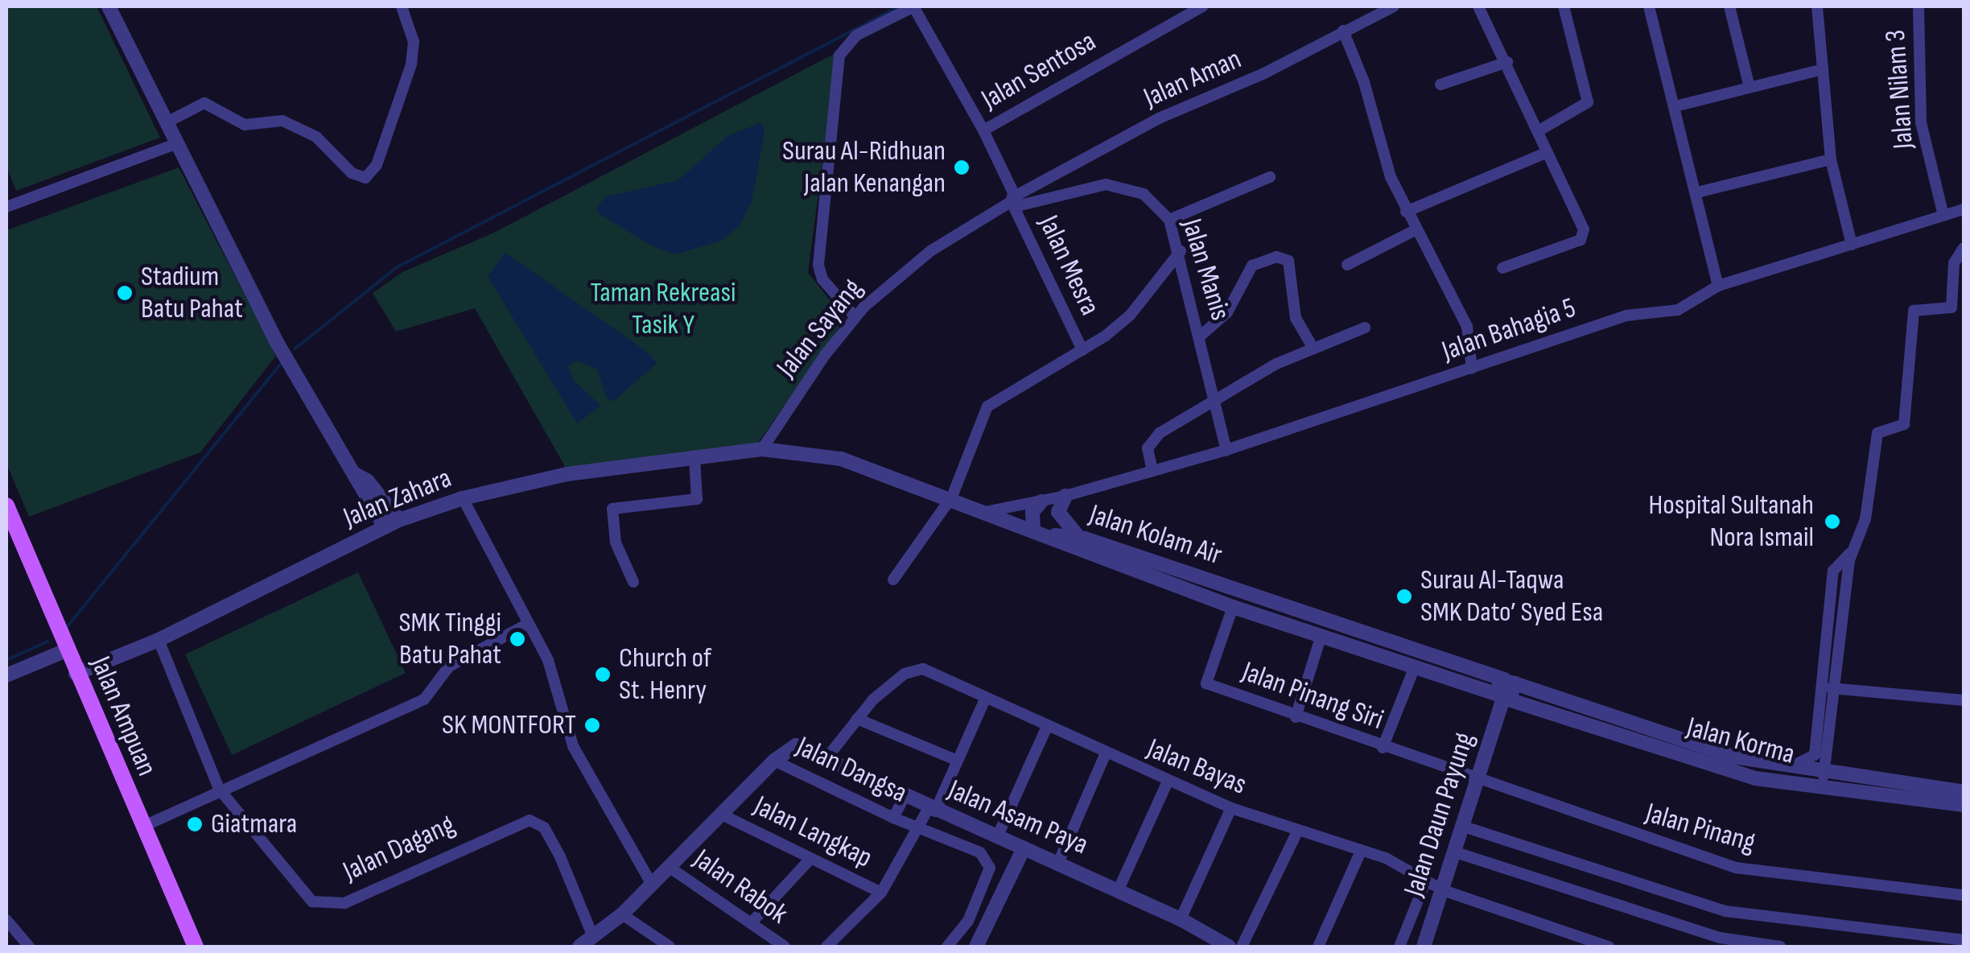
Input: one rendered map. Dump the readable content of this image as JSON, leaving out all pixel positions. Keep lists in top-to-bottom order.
{
  "streets": {
    "main road": ["Jalan Ampuan"],
    "street": [
      "Jalan Sentosa",
      "Jalan Aman",
      "Jalan Nilam 3",
      "Jalan Mesra",
      "Jalan Manis",
      "Jalan Sayang",
      "Jalan Bahagia 5",
      "Jalan Zahara",
      "Jalan Kolam Air",
      "Jalan Pinang Siri",
      "Jalan Korma",
      "Jalan Bayas",
      "Jalan Dangsa",
      "Jalan Daun Payung",
      "Jalan Asam Paya",
      "Jalan Pinang",
      "Jalan Langkap",
      "Jalan Dagang",
      "Jalan Rabok"
    ]
  },
  "crossings": [
    ["Jalan Sentosa", "Jalan Mesra"],
    ["Jalan Aman", "Jalan Mesra"],
    ["Jalan Aman", "Jalan Manis"],
    ["Jalan Aman", "Jalan Sayang"],
    ["Jalan Nilam 3", "Jalan Bahagia 5"],
    ["Jalan Mesra", "Jalan Manis"],
    ["Jalan Mesra", "Jalan Sayang"],
    ["Jalan Mesra", "Jalan Zahara"],
    ["Jalan Manis", "Jalan Sayang"],
    ["Jalan Manis", "Jalan Bahagia 5"],
    ["Jalan Sayang", "Jalan Zahara"],
    ["Jalan Bahagia 5", "Jalan Zahara"],
    ["Jalan Zahara", "Jalan Kolam Air"],
    ["Jalan Zahara", "Jalan Ampuan"],
    ["Jalan Zahara", "Jalan Dagang"],
    ["Jalan Kolam Air", "Jalan Pinang Siri"],
    ["Jalan Kolam Air", "Jalan Korma"],
    ["Jalan Kolam Air", "Jalan Daun Payung"],
    ["Jalan Pinang Siri", "Jalan Daun Payung"],
    ["Jalan Pinang Siri", "Jalan Pinang"],
    ["Jalan Korma", "Jalan Daun Payung"],
    ["Jalan Bayas", "Jalan Daun Payung"],
    ["Jalan Dangsa", "Jalan Asam Paya"],
    ["Jalan Daun Payung", "Jalan Pinang"]
  ],
  "parks": ["Taman Rekreasi Tasik Y"],
  "places": [
    "Surau Al-Ridhuan Jalan Kenangan",
    "Stadium Batu Pahat",
    "Hospital Sultanah Nora Ismail",
    "Surau Al-Taqwa SMK Dato’ Syed Esa",
    "SMK Tinggi Batu Pahat",
    "Church of St. Henry",
    "SK MONTFORT",
    "Giatmara"
  ]
}
